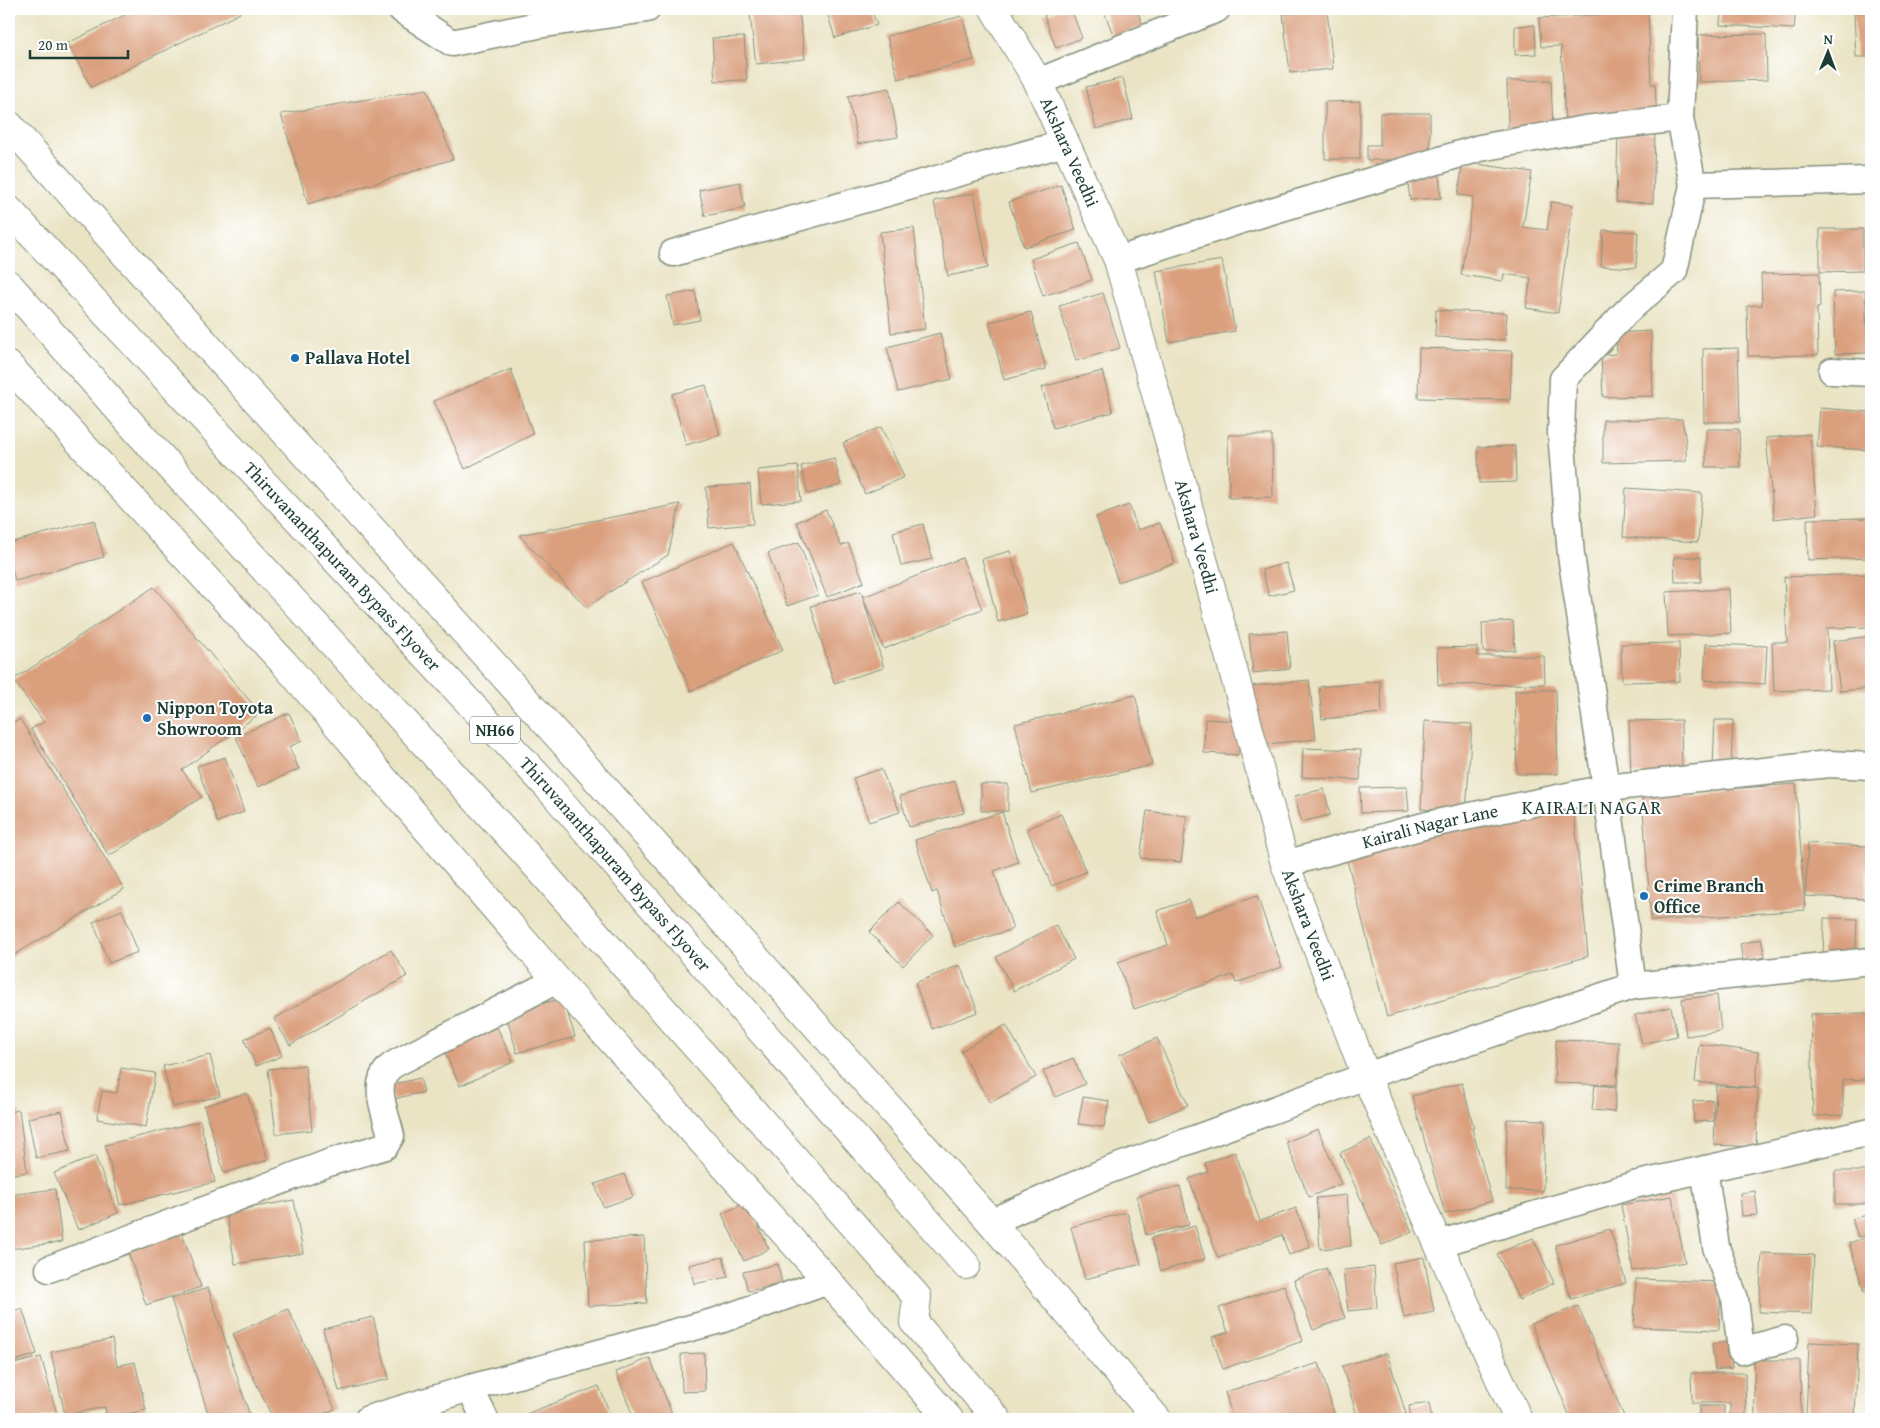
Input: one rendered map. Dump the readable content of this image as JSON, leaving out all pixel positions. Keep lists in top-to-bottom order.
{
  "streets": {
    "main road": ["Akshara Veedhi", "Thiruvananthapuram Bypass Flyover", "NH66"],
    "street": ["Kairali Nagar Lane"]
  },
  "crossings": [
    ["Akshara Veedhi", "Kairali Nagar Lane"]
  ],
  "districts": ["KAIRALI NAGAR"],
  "places": ["Pallava Hotel", "Nippon Toyota Showroom", "Crime Branch Office"],
  "scale_bar": "20 m",
  "north": "top"
}
